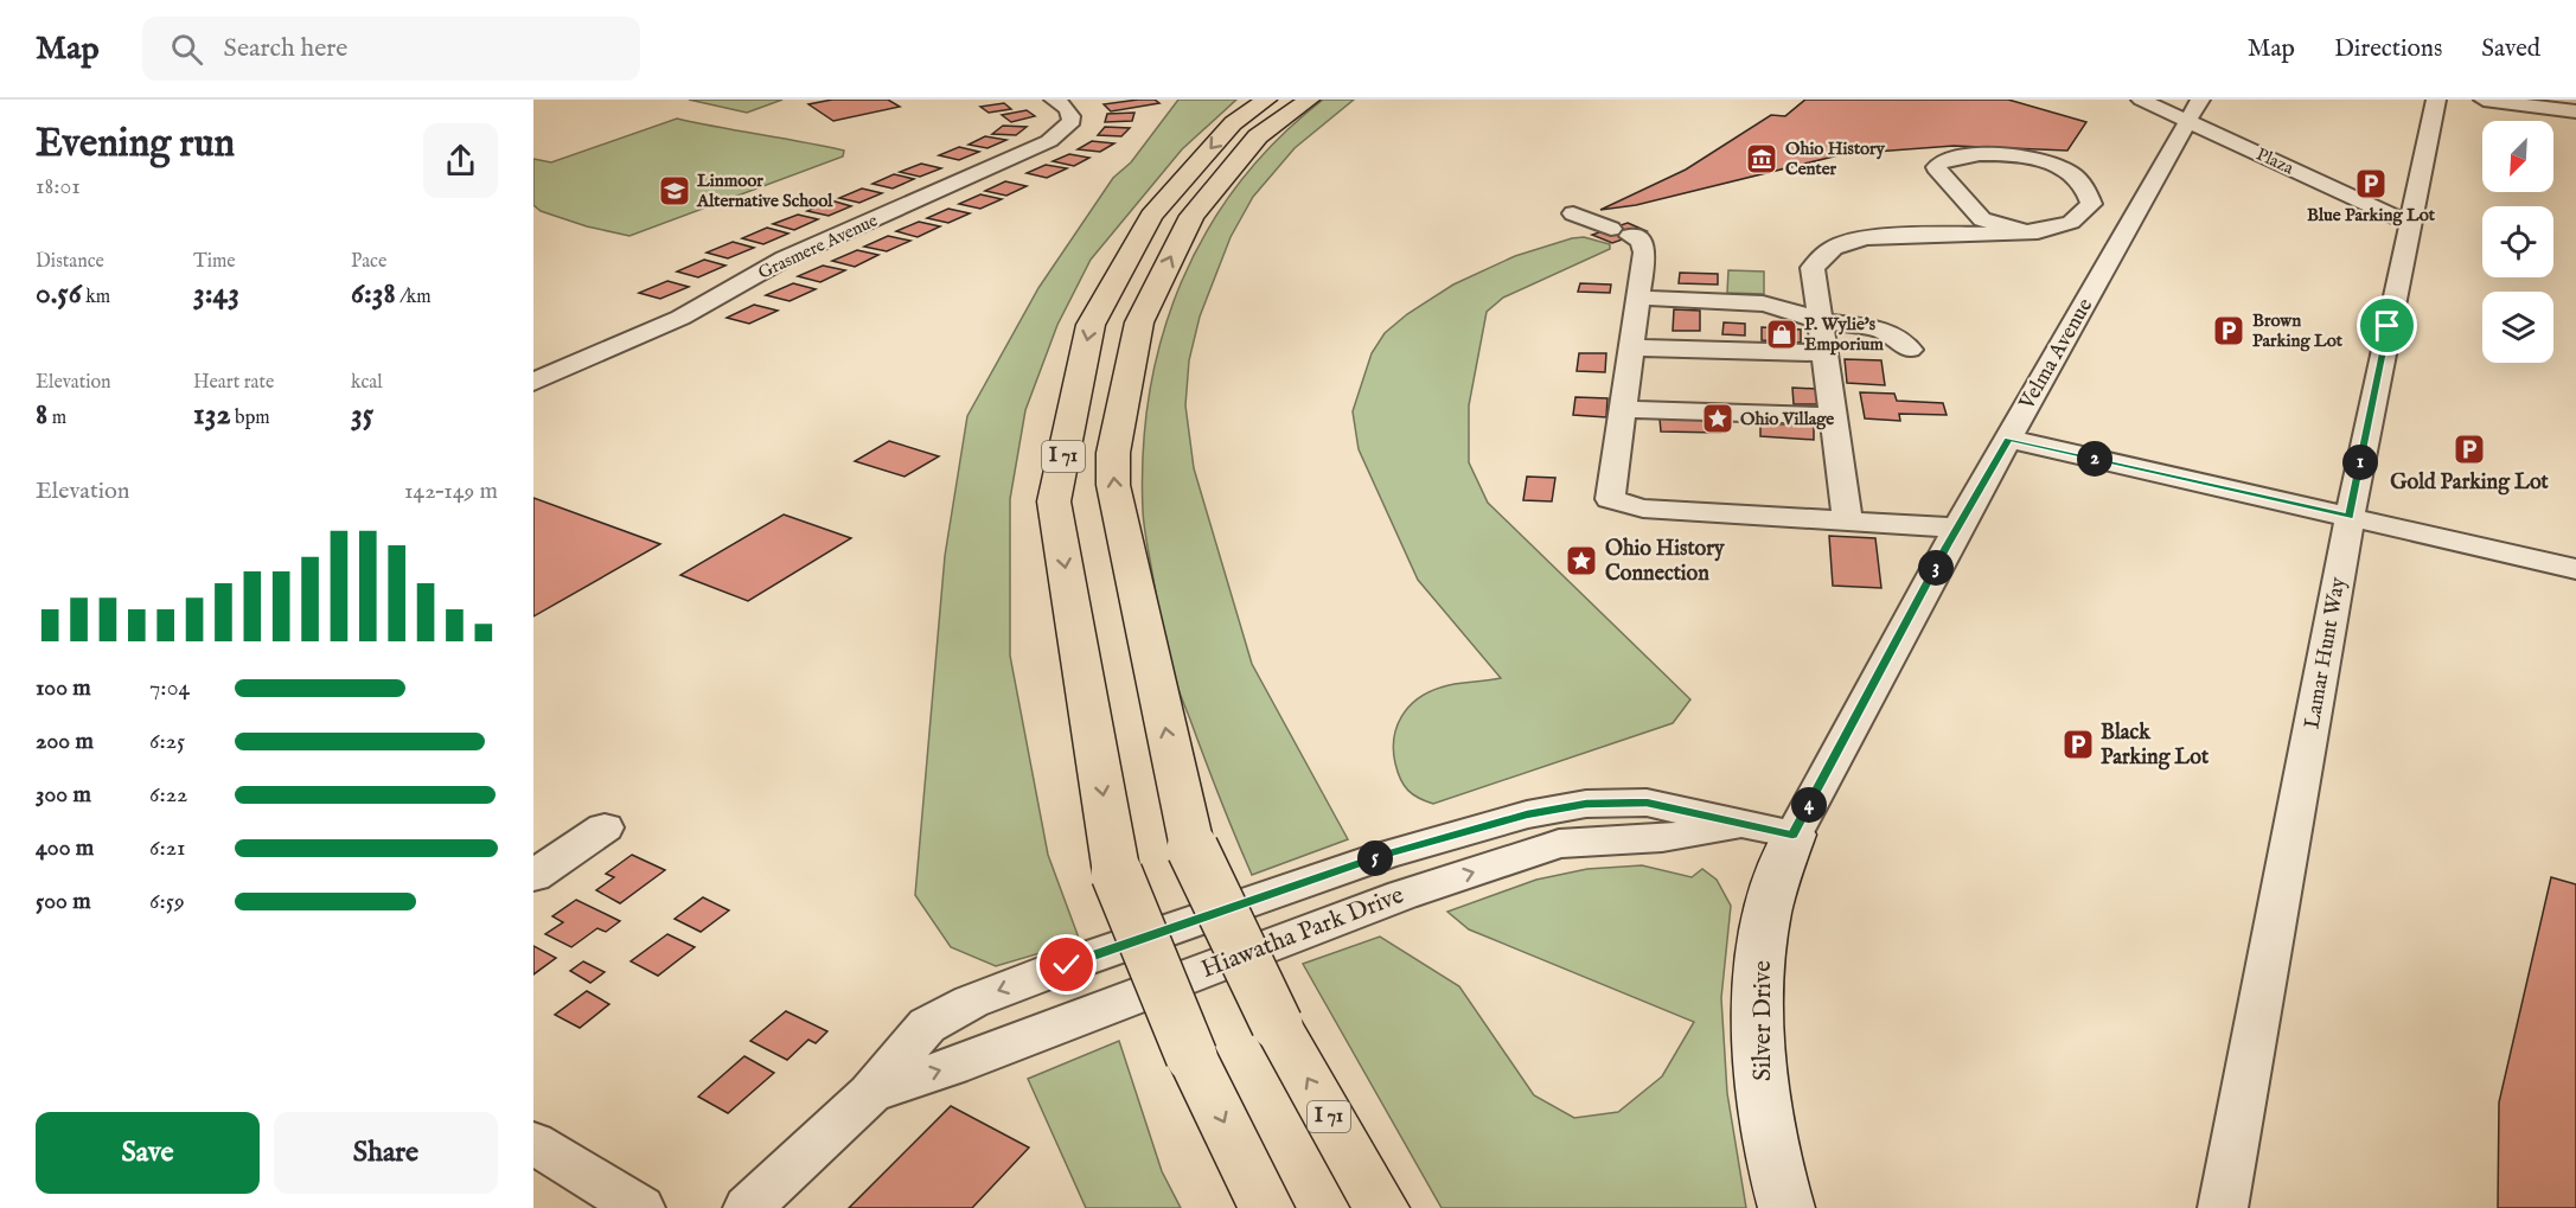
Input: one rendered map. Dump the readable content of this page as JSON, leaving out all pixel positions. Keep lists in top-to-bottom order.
{
  "streets": {
    "highway": ["I 71"],
    "street": [
      "Plaza",
      "Grasmere Avenue",
      "Velma Avenue",
      "Lamar Hunt Way",
      "Hiawatha Park Drive",
      "Silver Drive"
    ]
  },
  "crossings": [
    ["Plaza", "Velma Avenue"],
    ["Plaza", "Lamar Hunt Way"],
    ["Velma Avenue", "Hiawatha Park Drive"],
    ["Velma Avenue", "Silver Drive"],
    ["Hiawatha Park Drive", "Silver Drive"]
  ],
  "places": {
    "museum": ["Ohio History Center"],
    "parking": [
      "Blue Parking Lot",
      "Brown Parking Lot",
      "Gold Parking Lot",
      "Black Parking Lot"
    ],
    "school or university": ["Linmoor Alternative School"],
    "shop": ["P. Wylie's Emporium"],
    "place": ["Ohio Village", "Ohio History Connection"]
  },
  "north": "bottom left",
  "page": {
    "header": "Map",
    "search": "Search here",
    "nav": ["Map", "Directions", "Saved"],
    "heading": ["Evening run", "18:01"],
    "stats": [
      ["Distance", "0.56 km"],
      ["Time", "3:43"],
      ["Pace", "6:38 /km"],
      ["Elevation", "8 m"],
      ["Heart rate", "132 bpm"],
      ["kcal", "35"]
    ],
    "pins": [
      "2",
      "1",
      "3",
      "4",
      "5"
    ],
    "chart": ["Elevation", "142–149 m"],
    "list": [
      {
        "name": "100 m",
        "note": "7:04"
      },
      {
        "name": "200 m",
        "note": "6:25"
      },
      {
        "name": "300 m",
        "note": "6:22"
      },
      {
        "name": "400 m",
        "note": "6:21"
      },
      {
        "name": "500 m",
        "note": "6:59"
      }
    ],
    "buttons": ["Save", "Share"]
  }
}
